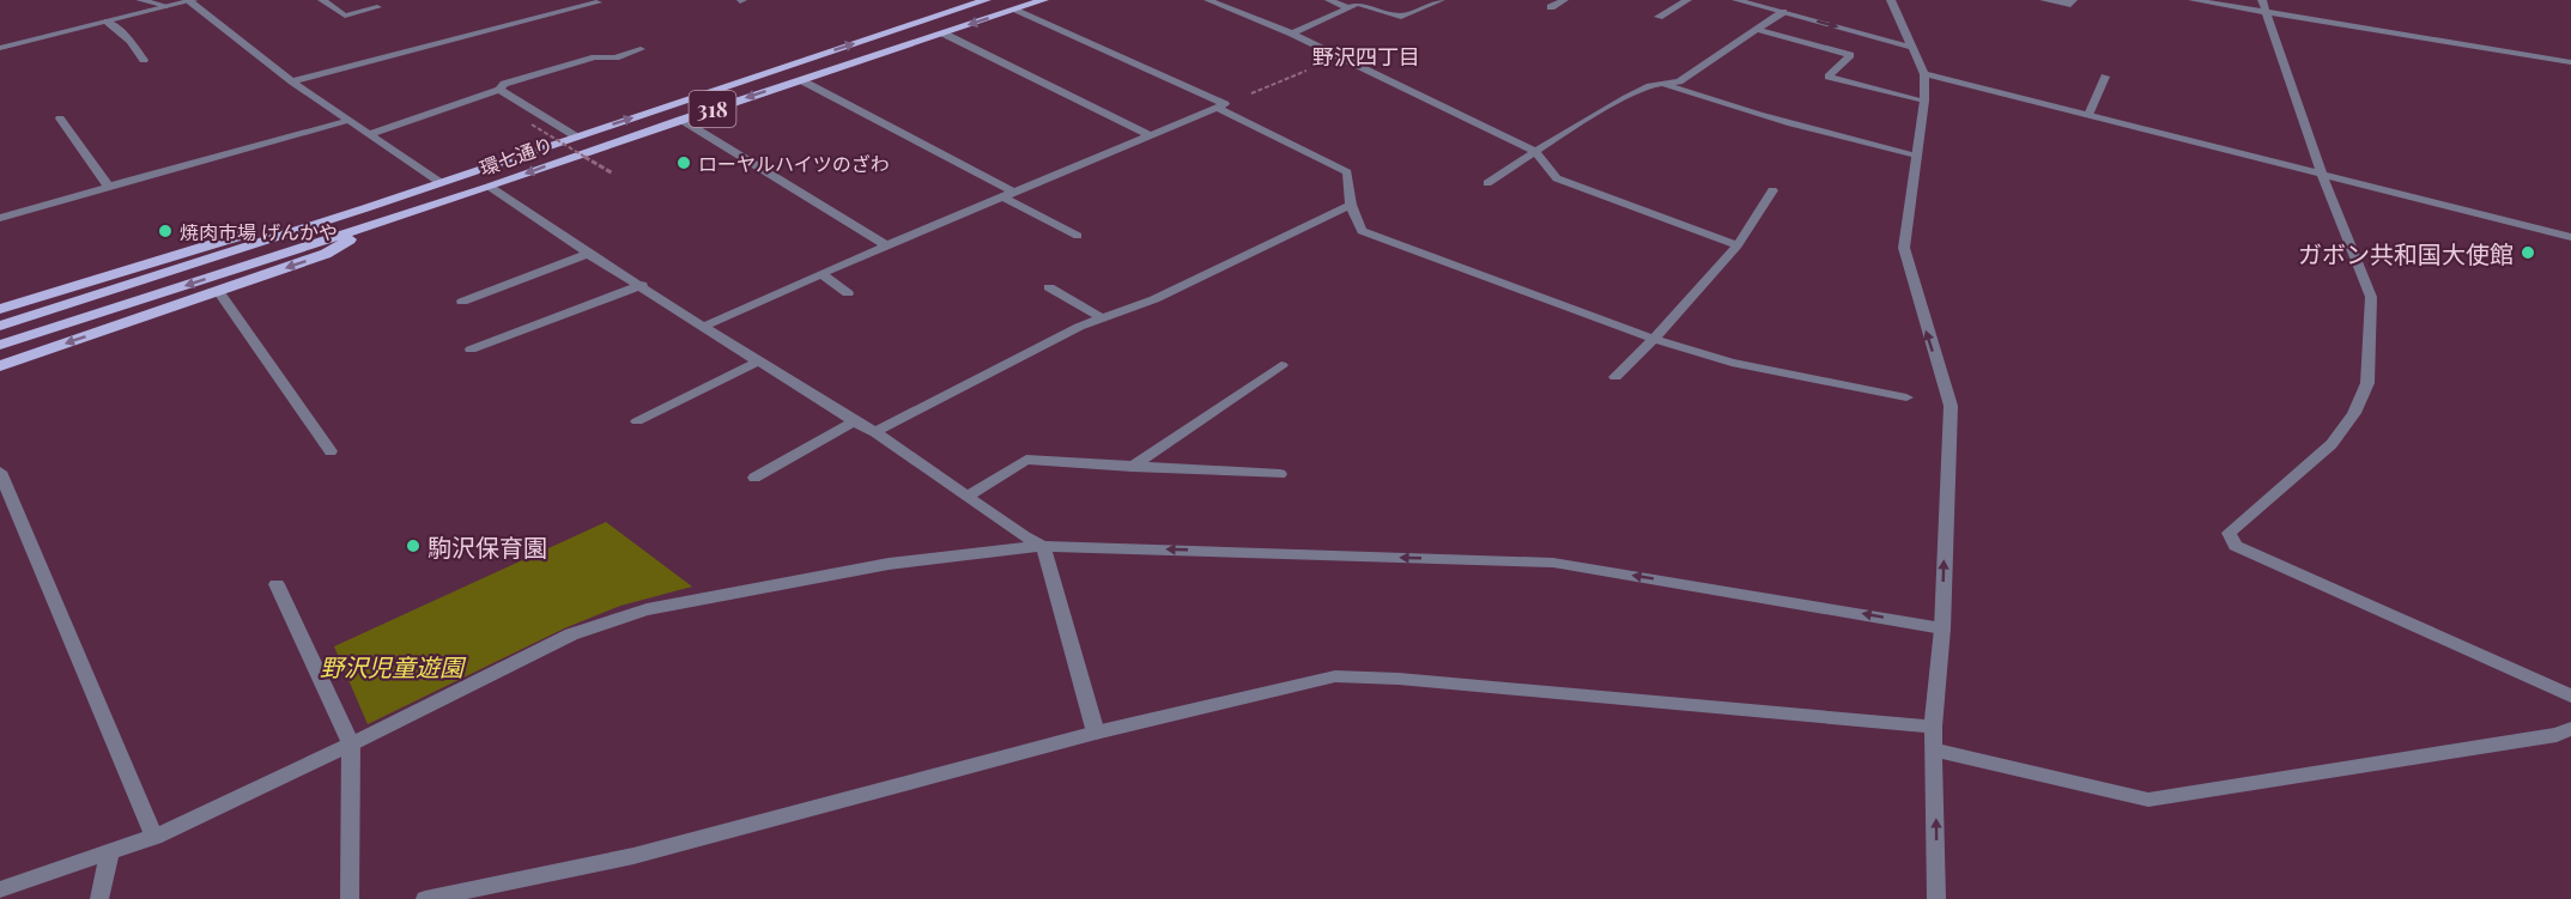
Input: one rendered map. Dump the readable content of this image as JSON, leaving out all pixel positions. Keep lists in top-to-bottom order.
{
  "streets": {
    "main road": ["318", "環七通り"]
  },
  "districts": ["野沢四丁目"],
  "parks": ["野沢児童遊園"],
  "places": [
    "ローヤルハイツのざわ",
    "焼肉市場 げんかや",
    "ガボン共和国大使館",
    "駒沢保育園"
  ]
}
